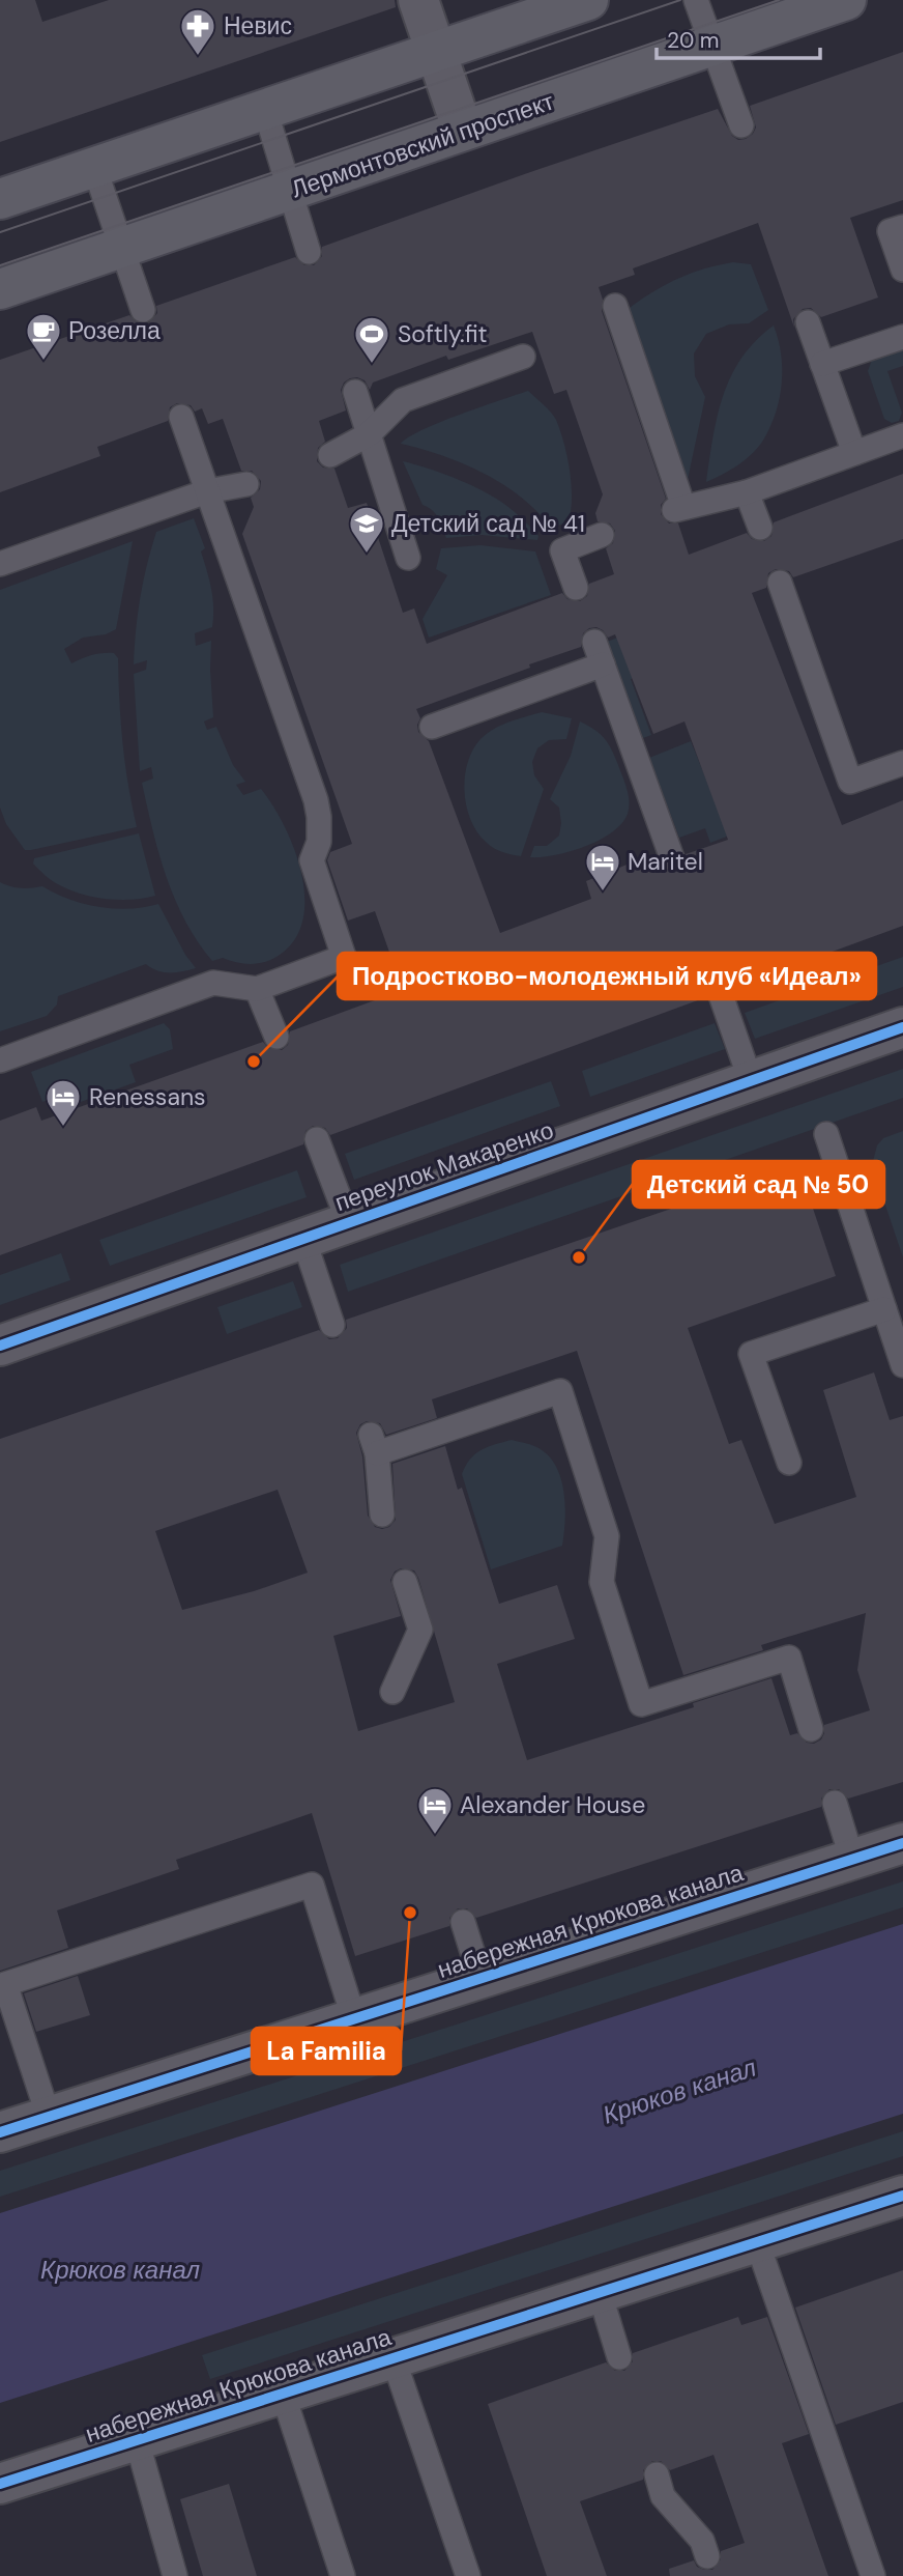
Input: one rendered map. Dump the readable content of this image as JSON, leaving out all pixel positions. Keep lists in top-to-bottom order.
{
  "streets": {
    "main road": ["Лермонтовский проспект"],
    "street": ["переулок Макаренко", "набережная Крюкова канала"]
  },
  "water": ["Крюков канал"],
  "places": {
    "pharmacy": ["Невис"],
    "cafe": ["Розелла"],
    "sports": ["Softly.fit"],
    "school or university": ["Детский сад № 41"],
    "hotel": ["Maritel", "Renessans", "Alexander House"],
    "other": ["Подростково-молодежный клуб «Идеал»", "Детский сад № 50", "La Familia"]
  },
  "scale_bar": "20 m"
}
